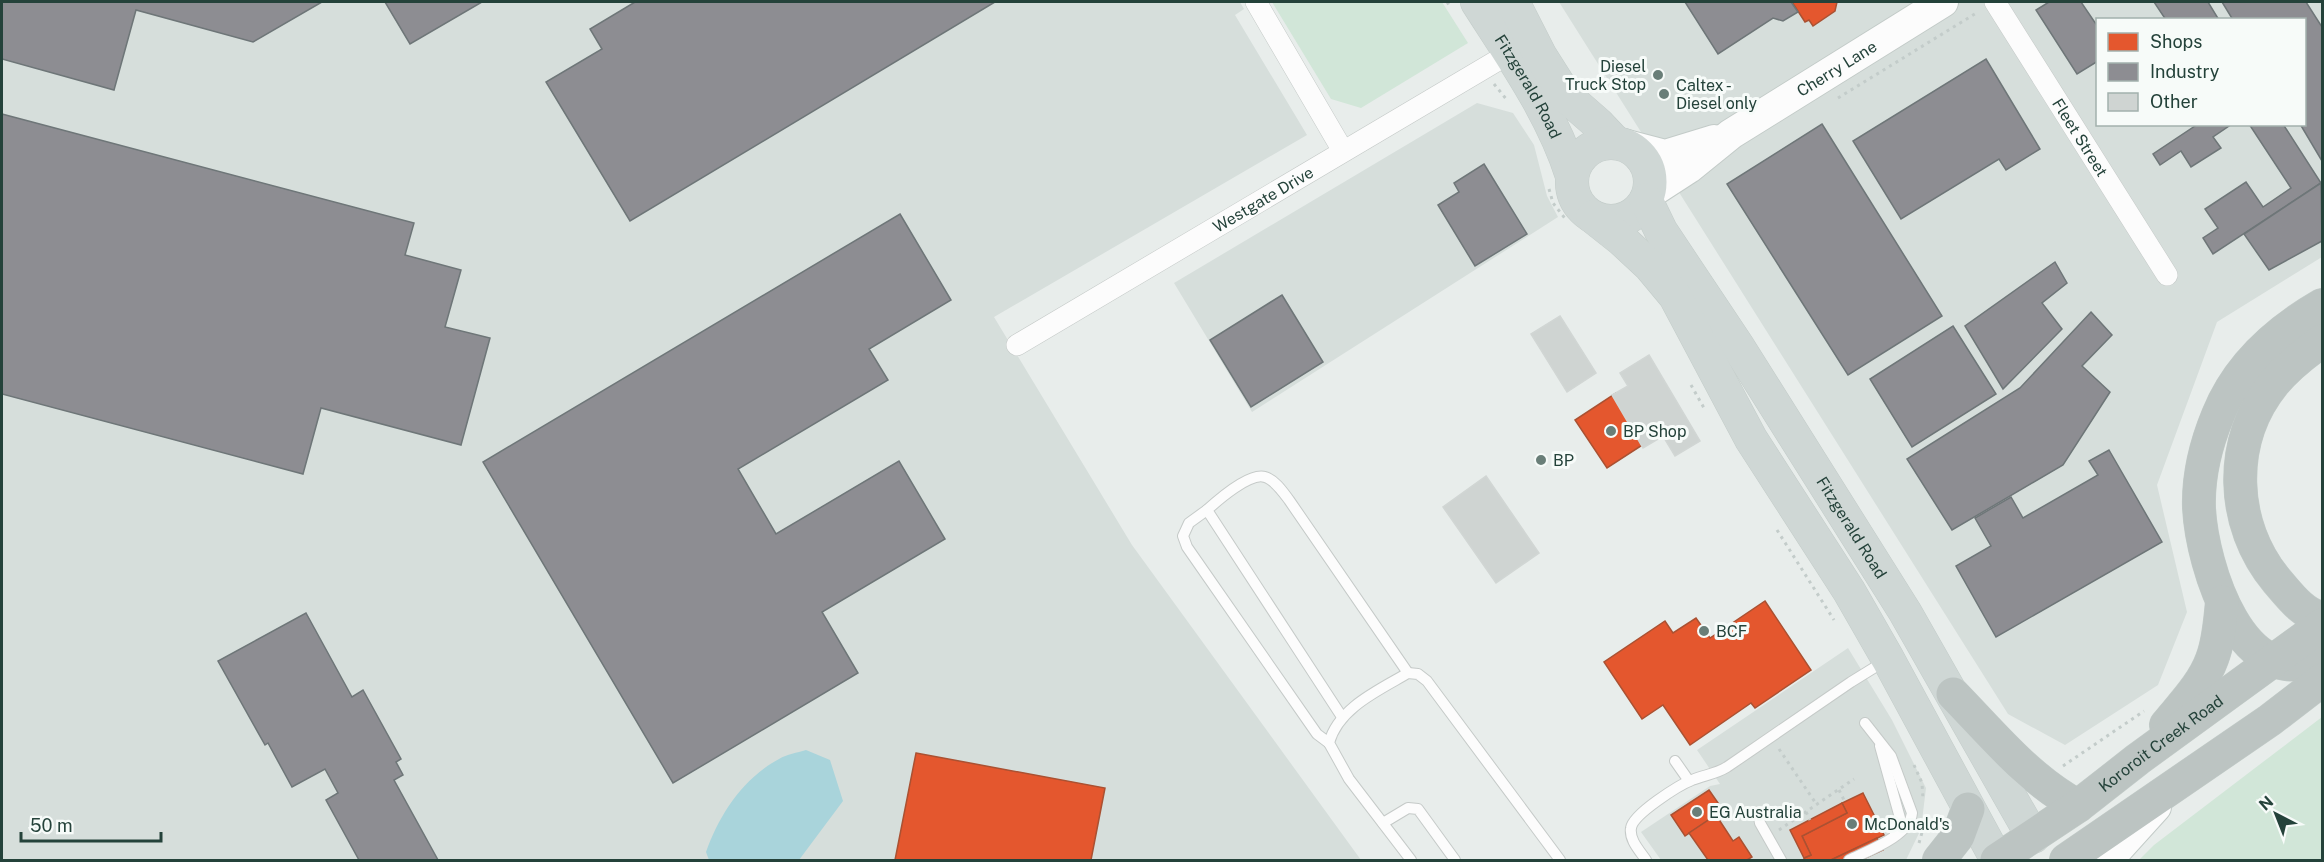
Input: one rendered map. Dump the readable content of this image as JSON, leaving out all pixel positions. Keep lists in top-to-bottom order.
{
  "streets": {
    "highway": ["Kororoit Creek Road"],
    "main road": ["Fitzgerald Road"],
    "street": ["Cherry Lane", "Fleet Street", "Westgate Drive"]
  },
  "crossings": [
    ["Cherry Lane", "Fitzgerald Road"],
    ["Fitzgerald Road", "Westgate Drive"],
    ["Fitzgerald Road", "Kororoit Creek Road"]
  ],
  "places": [
    "Diesel Truck Stop",
    "Caltex - Diesel only",
    "BP Shop",
    "BP",
    "BCF",
    "EG Australia",
    "McDonald's"
  ],
  "legend": ["Shops", "Industry", "Other"],
  "scale_bar": "50 m",
  "north": "top left"
}
